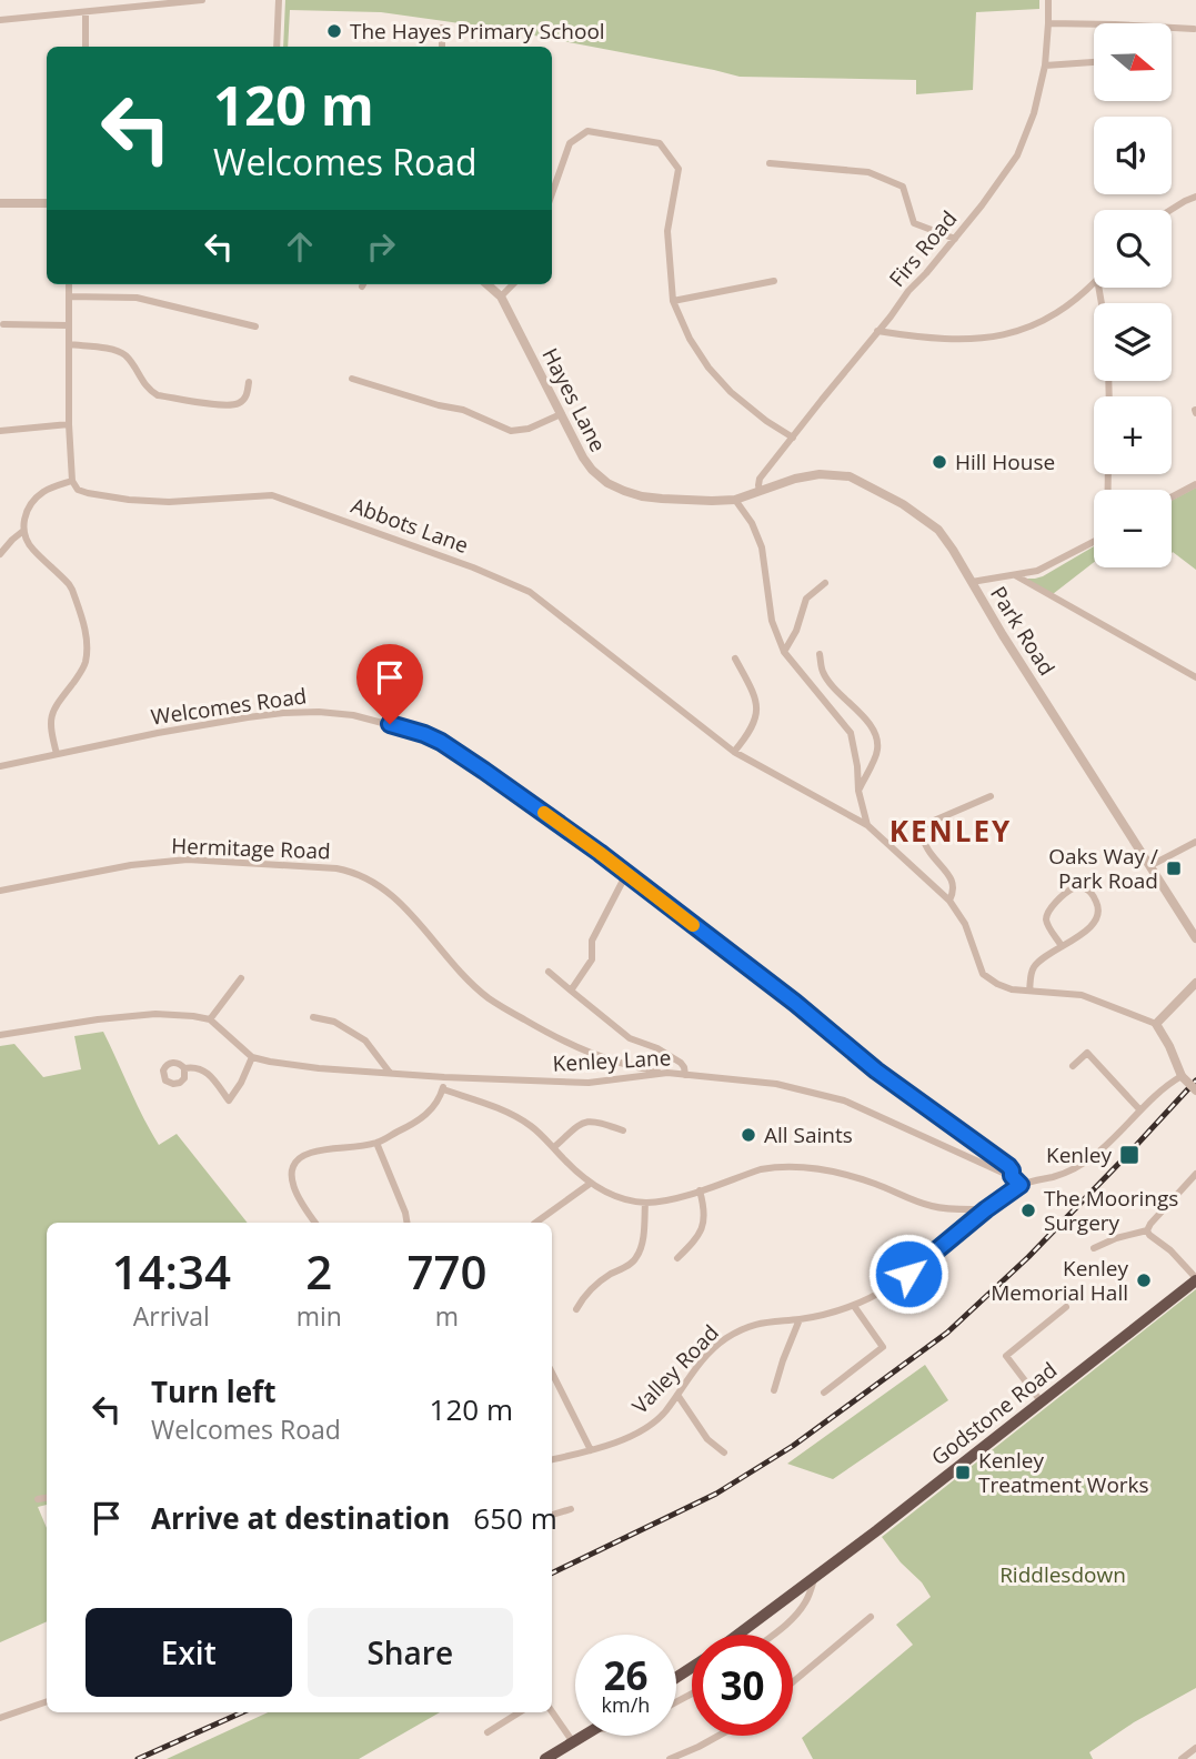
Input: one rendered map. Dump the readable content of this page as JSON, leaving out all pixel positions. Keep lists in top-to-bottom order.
{
  "streets": {
    "highway": ["Godstone Road"],
    "street": [
      "Firs Road",
      "Hayes Lane",
      "Abbots Lane",
      "Park Road",
      "Welcomes Road",
      "Hermitage Road",
      "Kenley Lane",
      "Valley Road"
    ]
  },
  "crossings": [
    ["Firs Road", "Park Road"],
    ["Hayes Lane", "Park Road"],
    ["Welcomes Road", "Kenley Lane"],
    ["Hermitage Road", "Kenley Lane"],
    ["Kenley Lane", "Valley Road"]
  ],
  "districts": ["KENLEY"],
  "parks": ["Riddlesdown"],
  "places": {
    "other": [
      "The Hayes Primary School",
      "Hill House",
      "All Saints",
      "The Moorings Surgery",
      "Kenley Memorial Hall"
    ],
    "transit": ["Oaks Way / Park Road", "Kenley", "Kenley Treatment Works"]
  },
  "north": "right",
  "page": {
    "map_buttons": ["+", "−"],
    "turn": ["120 m", "Welcomes Road"],
    "eta": [
      "14:34",
      "Arrival",
      "2",
      "min",
      "770",
      "m"
    ],
    "list": [
      {
        "name": "Turn left",
        "note": "Welcomes Road",
        "value": "120 m"
      },
      {
        "name": "Arrive at destination",
        "value": "650 m"
      }
    ],
    "buttons": ["Exit", "Share"],
    "speed": "26 km/h",
    "limit": "30"
  }
}
